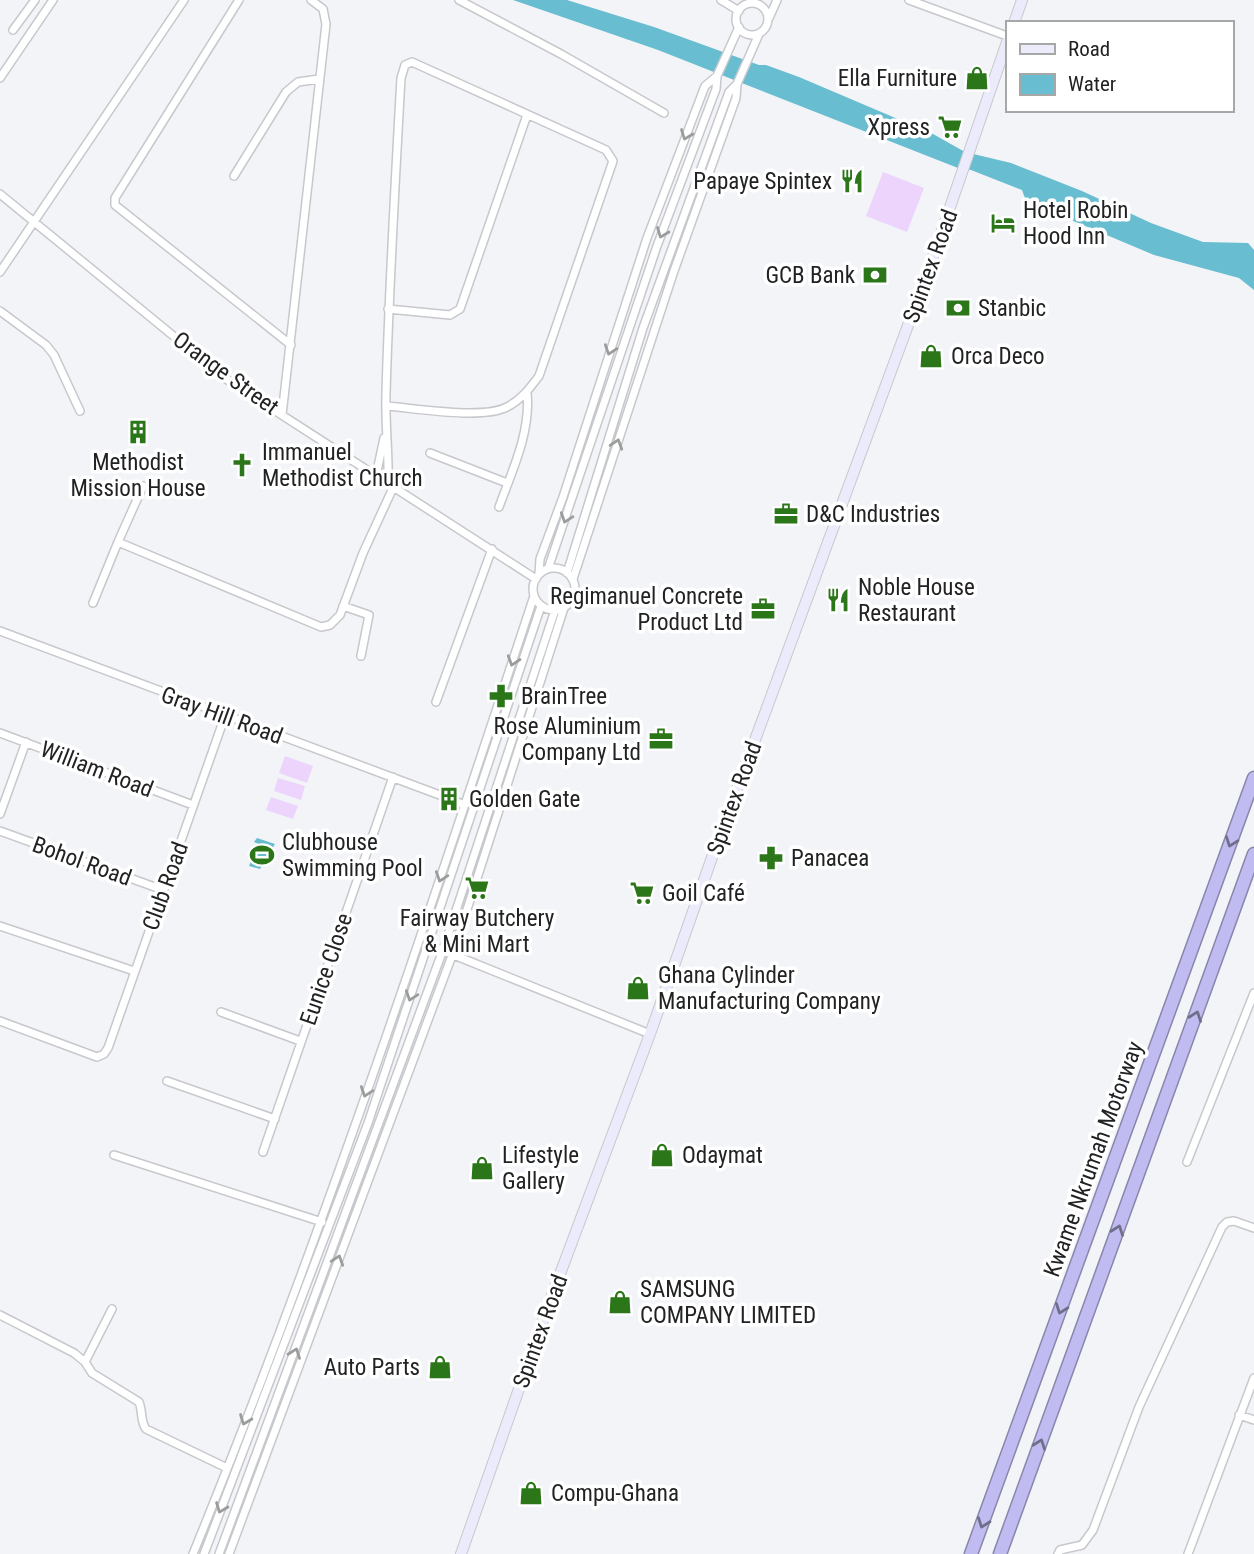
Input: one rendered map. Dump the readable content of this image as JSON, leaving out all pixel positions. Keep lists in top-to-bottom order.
{
  "streets": {
    "highway": ["Kwame Nkrumah Motorway"],
    "main road": ["Spintex Road"],
    "street": [
      "Orange Street",
      "Gray Hill Road",
      "William Road",
      "Bohol Road",
      "Club Road",
      "Eunice Close"
    ]
  },
  "crossings": [
    ["Gray Hill Road", "Club Road"],
    ["Gray Hill Road", "Eunice Close"],
    ["William Road", "Club Road"],
    ["Bohol Road", "Club Road"]
  ],
  "places": {
    "shop": [
      "Ella Furniture",
      "Orca Deco",
      "Ghana Cylinder Manufacturing Company",
      "Odaymat",
      "Lifestyle Gallery",
      "SAMSUNG COMPANY LIMITED",
      "Auto Parts",
      "Compu-Ghana"
    ],
    "supermarket": ["Xpress", "Fairway Butchery & Mini Mart", "Goil Café"],
    "restaurant": ["Papaye Spintex", "Noble House Restaurant"],
    "hotel": ["Hotel Robin Hood Inn"],
    "bank": ["GCB Bank", "Stanbic"],
    "building": ["Methodist Mission House", "Golden Gate"],
    "church": ["Immanuel Methodist Church"],
    "office": ["D&C Industries", "Regimanuel Concrete Product Ltd", "Rose Aluminium Company Ltd"],
    "pharmacy": ["BrainTree", "Panacea"],
    "sports": ["Clubhouse Swimming Pool"]
  },
  "legend": ["Road", "Water"]
}
